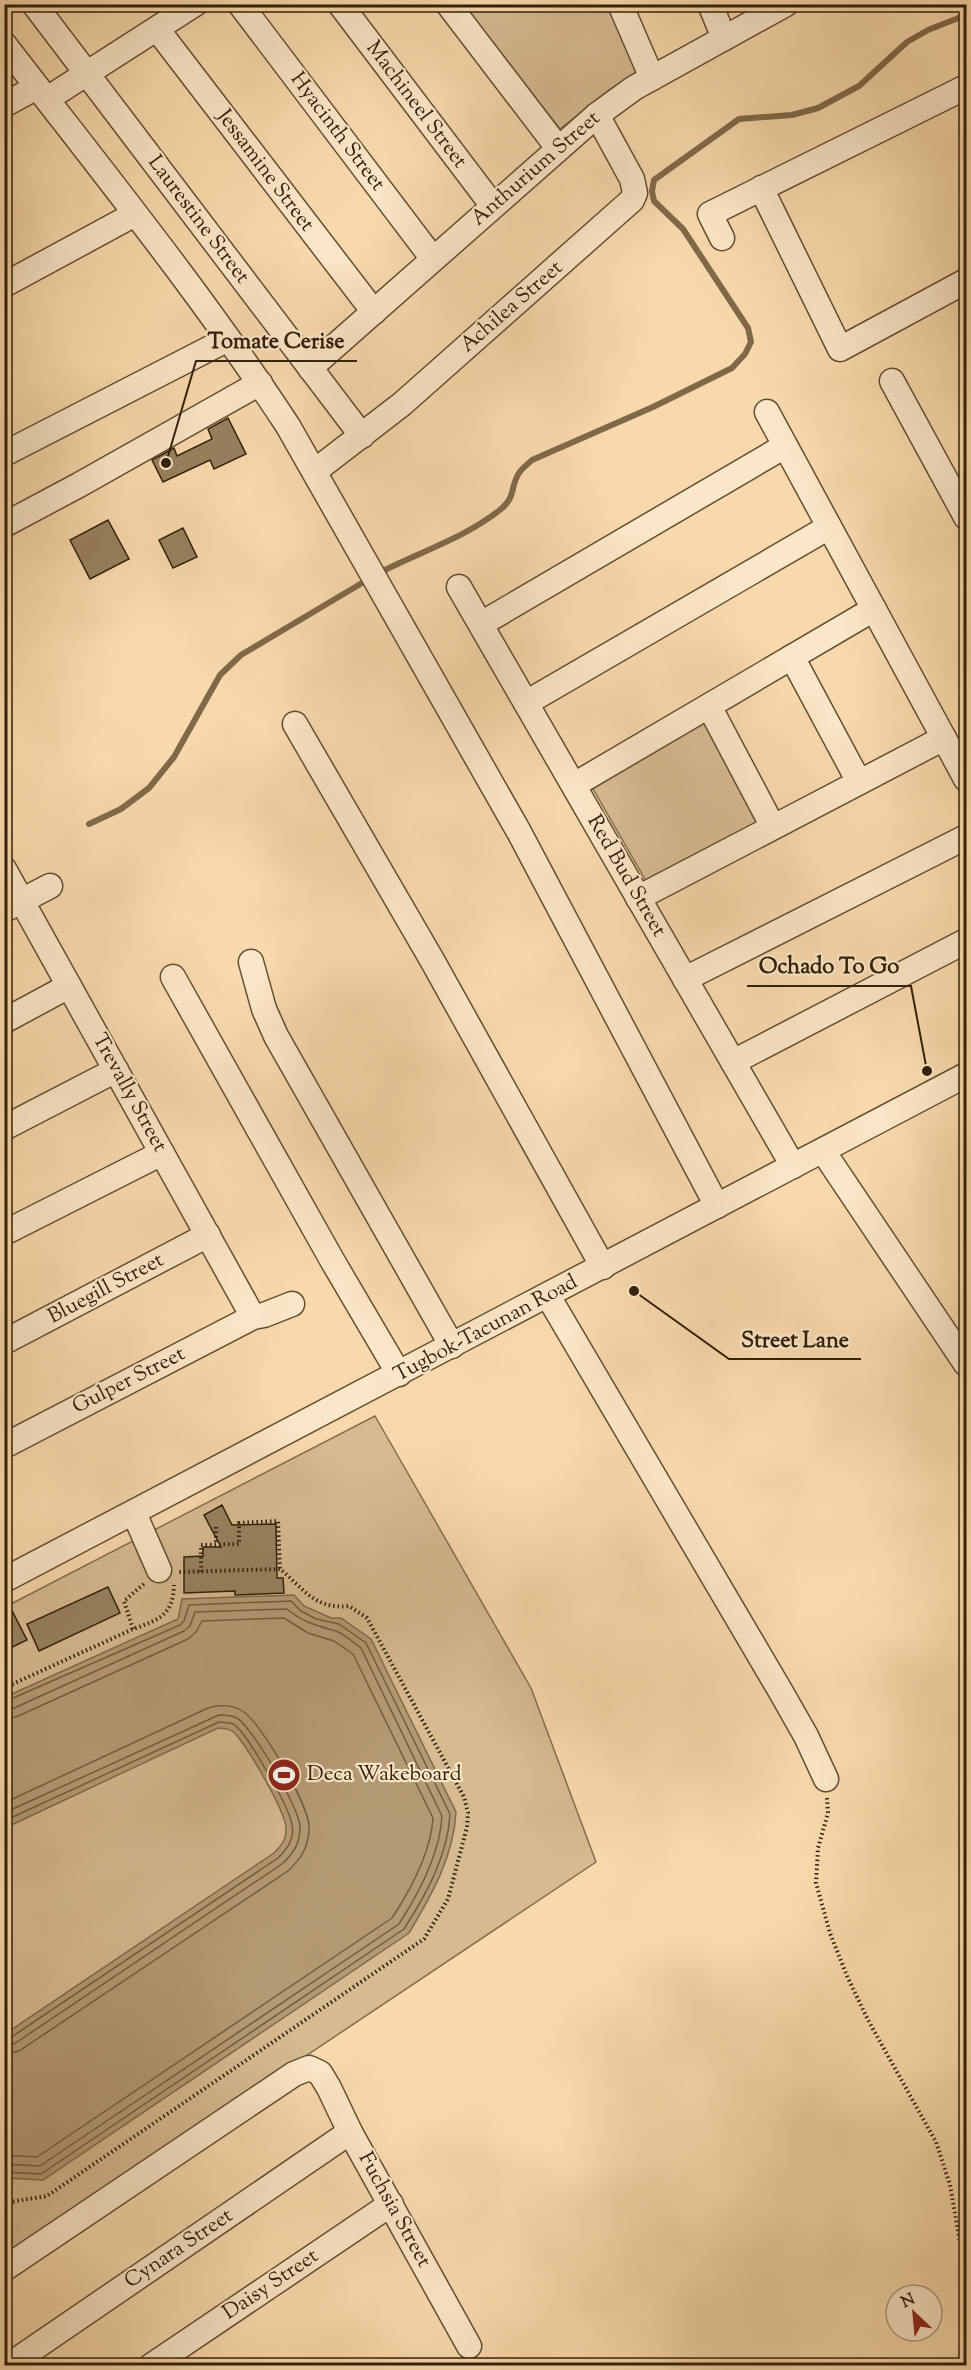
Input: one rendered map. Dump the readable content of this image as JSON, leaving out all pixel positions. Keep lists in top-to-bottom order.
{
  "streets": {
    "street": [
      "Machineel Street",
      "Hyacinth Street",
      "Anthurium Street",
      "Jessamine Street",
      "Laurestine Street",
      "Achilea Street",
      "Red Bud Street",
      "Trevally Street",
      "Bluegill Street",
      "Tugbok-Tacunan Road",
      "Gulper Street",
      "Fuchsia Street",
      "Cynara Street",
      "Daisy Street"
    ]
  },
  "crossings": [
    ["Machineel Street", "Anthurium Street"],
    ["Hyacinth Street", "Anthurium Street"],
    ["Anthurium Street", "Jessamine Street"],
    ["Anthurium Street", "Laurestine Street"],
    ["Anthurium Street", "Achilea Street"],
    ["Laurestine Street", "Achilea Street"],
    ["Red Bud Street", "Tugbok-Tacunan Road"],
    ["Trevally Street", "Bluegill Street"],
    ["Trevally Street", "Gulper Street"],
    ["Fuchsia Street", "Cynara Street"],
    ["Fuchsia Street", "Daisy Street"]
  ],
  "places": {
    "other": ["Tomate Cerise", "Ochado To Go", "Street Lane"],
    "sports": ["Deca Wakeboard"]
  },
  "north": "top left"
}
